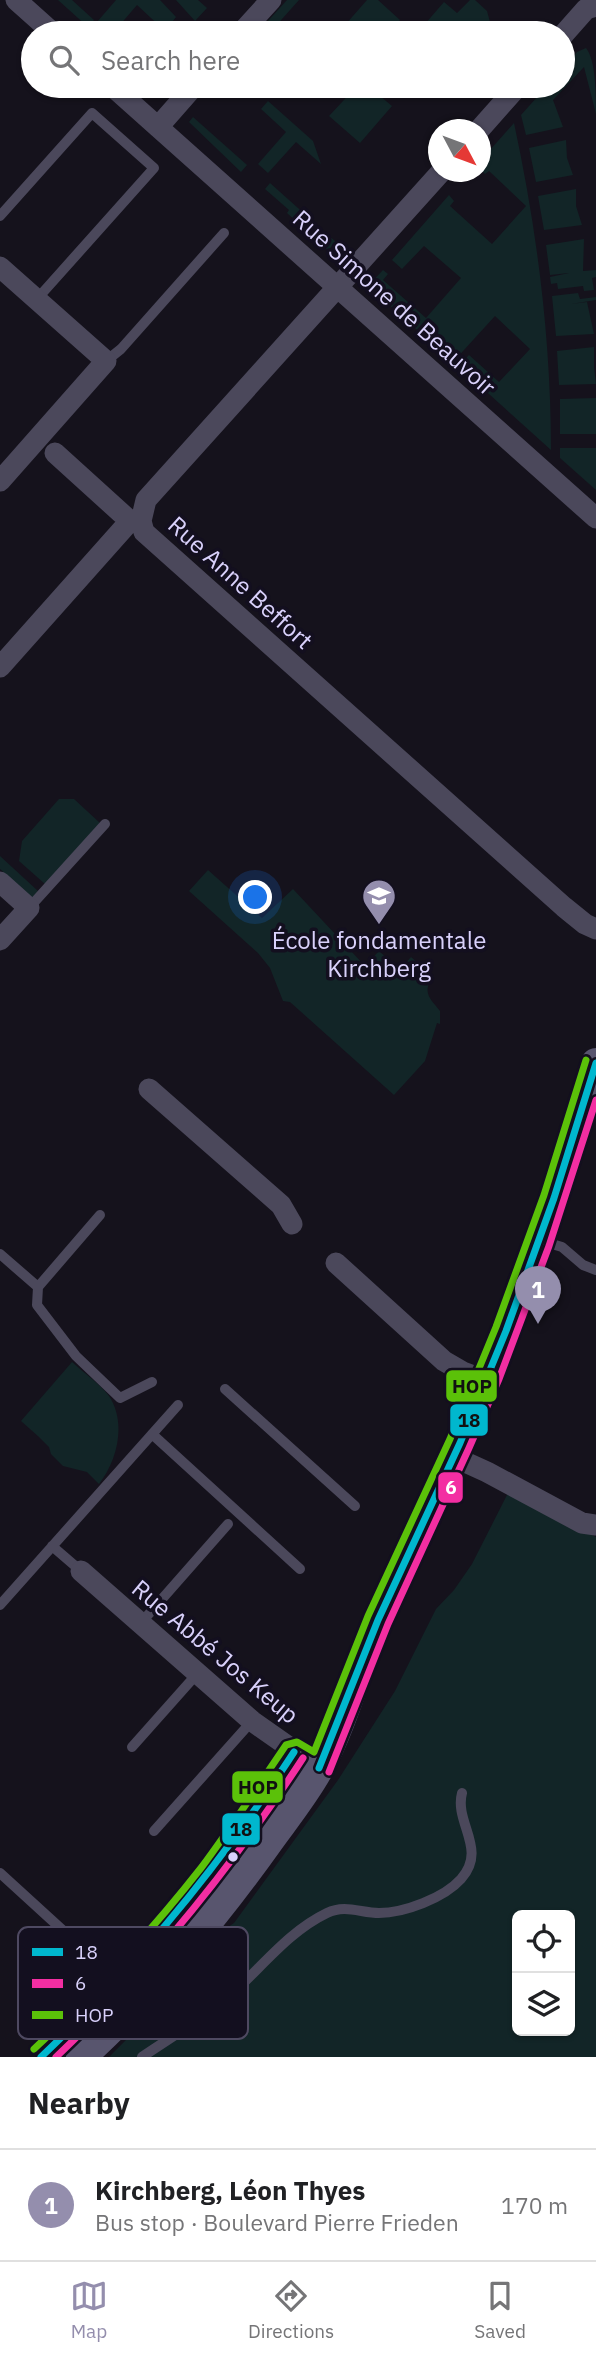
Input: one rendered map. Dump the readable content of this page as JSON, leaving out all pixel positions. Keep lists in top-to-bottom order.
{
  "streets": {
    "street": ["Rue Simone de Beauvoir", "Rue Anne Beffort", "Rue Abbé Jos Keup"]
  },
  "crossings": [
    ["Rue Simone de Beauvoir", "Rue Anne Beffort"]
  ],
  "places": {
    "school or university": ["École fondamentale Kirchberg"]
  },
  "lines": ["transit line HOP", "transit line 18", "transit line 6"],
  "legend": ["18", "6", "HOP"],
  "north": "bottom right",
  "page": {
    "search": "Search here",
    "pins": "1",
    "heading": "Nearby",
    "list": [
      {
        "mark": "1",
        "name": "Kirchberg, Léon Thyes",
        "note": "Bus stop · Boulevard Pierre Frieden",
        "value": "170 m"
      }
    ],
    "nav": ["Map", "Directions", "Saved"]
  }
}
